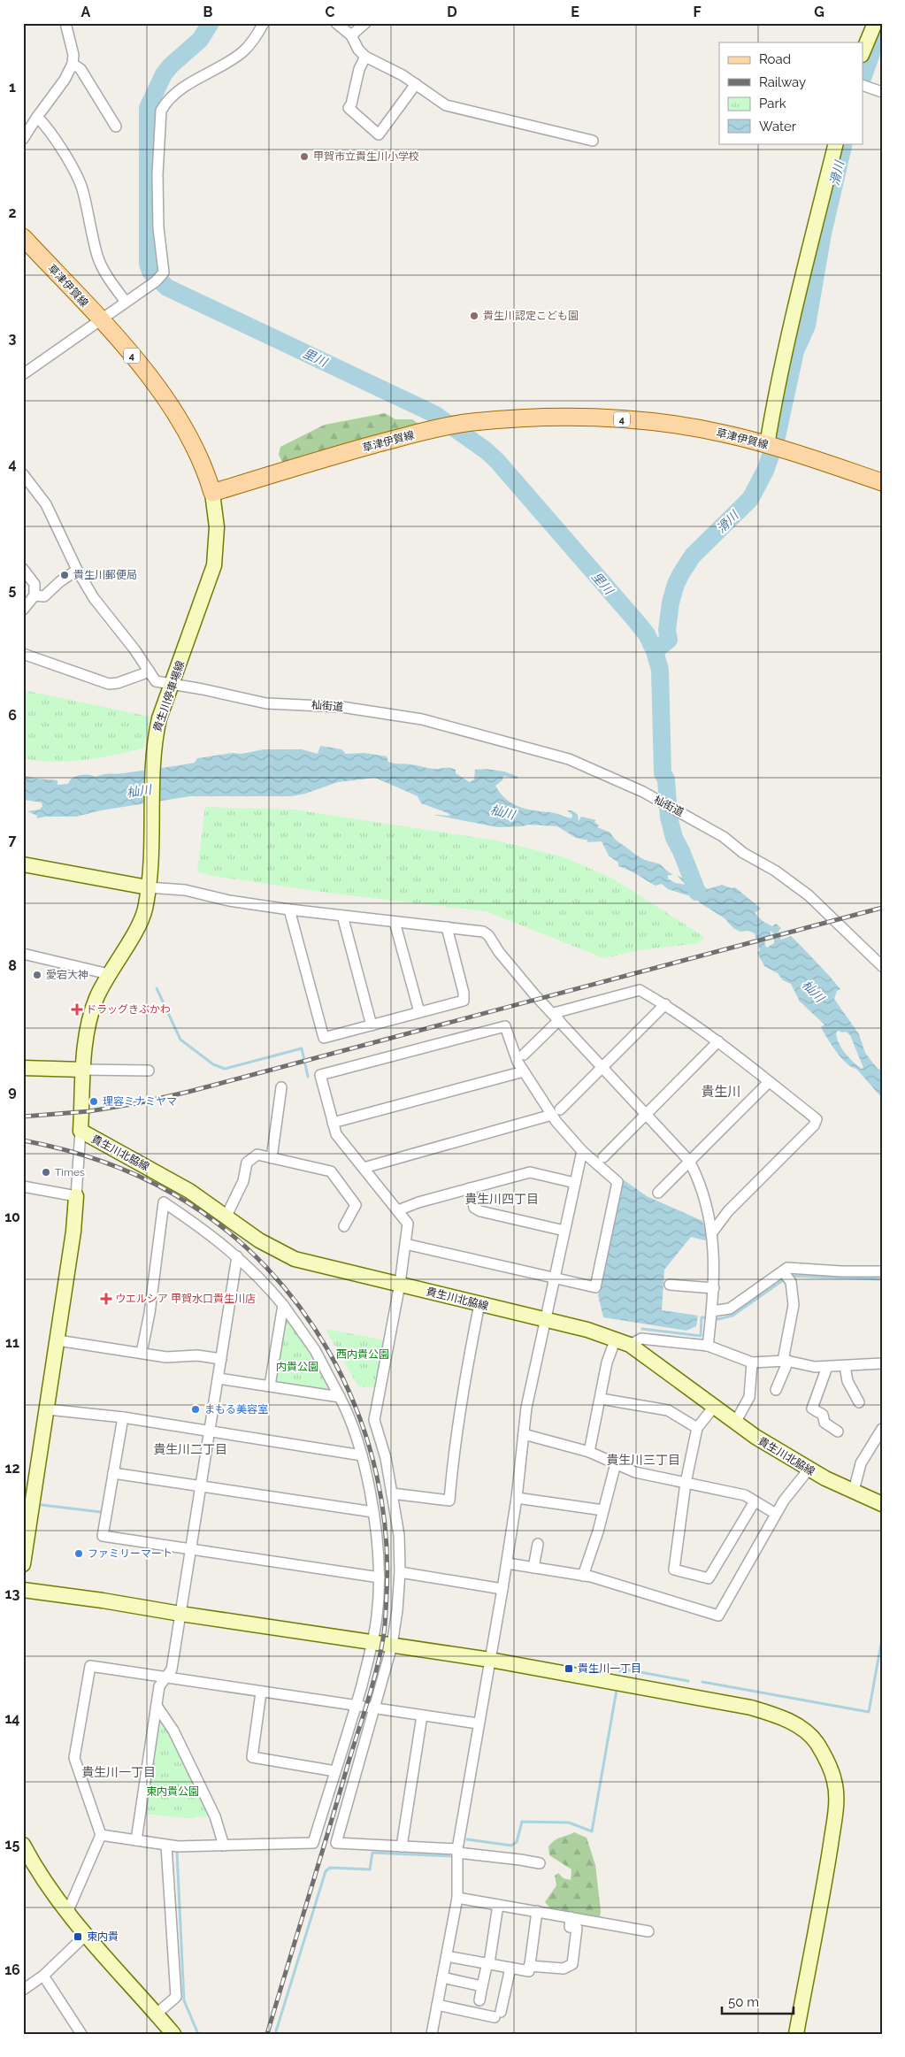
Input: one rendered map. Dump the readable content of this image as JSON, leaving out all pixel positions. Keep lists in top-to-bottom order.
{
  "streets": {
    "main road": ["草津伊賀線", "4"],
    "street": ["貴生川停車場線", "杣街道", "貴生川北脇線"]
  },
  "crossings": [
    ["草津伊賀線", "貴生川停車場線"],
    ["貴生川停車場線", "杣街道"],
    ["貴生川停車場線", "貴生川北脇線"]
  ],
  "districts": [
    "貴生川",
    "貴生川四丁目",
    "貴生川二丁目",
    "貴生川三丁目",
    "貴生川一丁目"
  ],
  "water": ["滑川", "里川", "杣川"],
  "parks": ["西内貴公園", "内貴公園", "東内貴公園"],
  "places": {
    "other": [
      "甲賀市立貴生川小学校",
      "貴生川認定こども園",
      "貴生川郵便局",
      "愛宕大神",
      "理容ミナミヤマ",
      "Times",
      "まもる美容室",
      "ファミリーマート"
    ],
    "health": ["ドラッグきぶかわ", "ウエルシア 甲賀水口貴生川店"],
    "transit": ["貴生川一丁目", "東内貴"]
  },
  "legend": [
    "Road",
    "Railway",
    "Park",
    "Water"
  ],
  "scale_bar": "50 m",
  "grid": {
    "columns": [
      "A",
      "B",
      "C",
      "D",
      "E",
      "F",
      "G"
    ],
    "rows": [
      "1",
      "2",
      "3",
      "4",
      "5",
      "6",
      "7",
      "8",
      "9",
      "10",
      "11",
      "12",
      "13",
      "14",
      "15",
      "16"
    ]
  }
}
